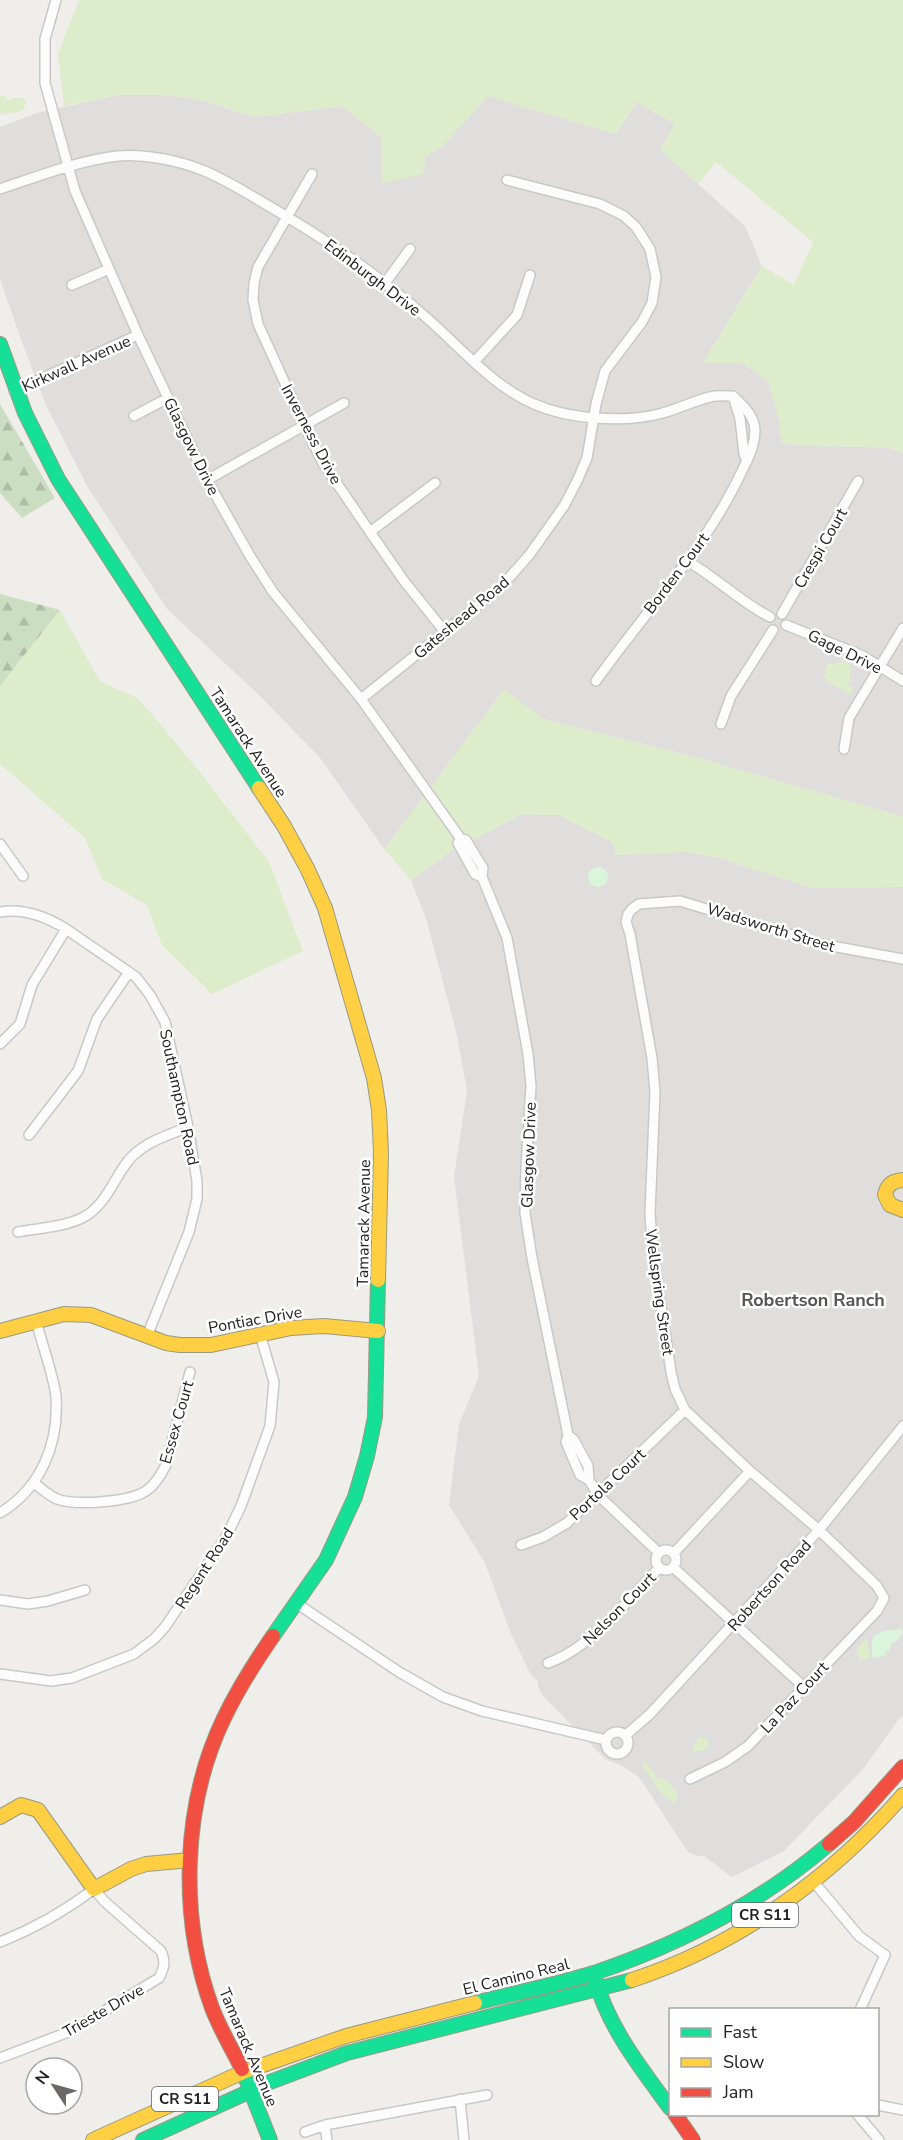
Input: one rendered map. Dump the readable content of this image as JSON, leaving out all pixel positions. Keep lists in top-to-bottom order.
{
  "streets": {
    "main road": [
      "Tamarack Avenue",
      "Pontiac Drive",
      "CR S11",
      "El Camino Real"
    ],
    "street": [
      "Edinburgh Drive",
      "Kirkwall Avenue",
      "Inverness Drive",
      "Glasgow Drive",
      "Crespi Court",
      "Borden Court",
      "Gateshead Road",
      "Gage Drive",
      "Wadsworth Street",
      "Southampton Road",
      "Wellspring Street",
      "Essex Court",
      "Portola Court",
      "Regent Road",
      "Robertson Road",
      "Nelson Court",
      "La Paz Court",
      "Trieste Drive"
    ]
  },
  "crossings": [
    ["Edinburgh Drive", "Inverness Drive"],
    ["Edinburgh Drive", "Glasgow Drive"],
    ["Edinburgh Drive", "Borden Court"],
    ["Edinburgh Drive", "Gateshead Road"],
    ["Kirkwall Avenue", "Glasgow Drive"],
    ["Kirkwall Avenue", "Tamarack Avenue"],
    ["Inverness Drive", "Gateshead Road"],
    ["Glasgow Drive", "Gateshead Road"],
    ["Glasgow Drive", "Portola Court"],
    ["Glasgow Drive", "Nelson Court"],
    ["Crespi Court", "Gage Drive"],
    ["Tamarack Avenue", "Pontiac Drive"],
    ["Tamarack Avenue", "El Camino Real"],
    ["Wadsworth Street", "Wellspring Street"],
    ["Southampton Road", "Pontiac Drive"],
    ["Wellspring Street", "Portola Court"],
    ["Wellspring Street", "Robertson Road"],
    ["Wellspring Street", "La Paz Court"],
    ["Pontiac Drive", "Regent Road"]
  ],
  "districts": ["Robertson Ranch"],
  "legend": ["Fast", "Slow", "Jam"],
  "north": "top left"
}
